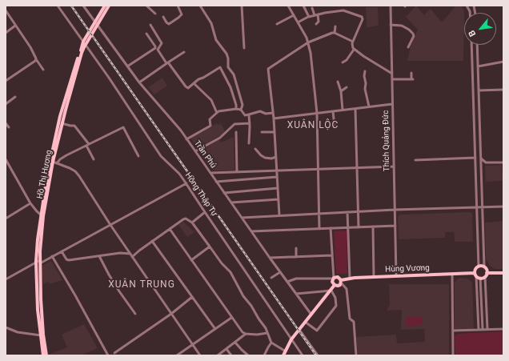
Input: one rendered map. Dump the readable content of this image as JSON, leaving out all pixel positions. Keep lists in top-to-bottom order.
{
  "streets": {
    "main road": ["Hồ Thị Hương", "Hùng Vương"],
    "street": ["Thích Quảng Đức", "Trần Phú", "Hồng Thập Tự"]
  },
  "crossings": [
    ["Thích Quảng Đức", "Hùng Vương"],
    ["Trần Phú", "Hồ Thị Hương"],
    ["Hồ Thị Hương", "Hồng Thập Tự"]
  ],
  "districts": ["XUÂN LỘC", "XUÂN TRUNG"],
  "north": "bottom left"
}
